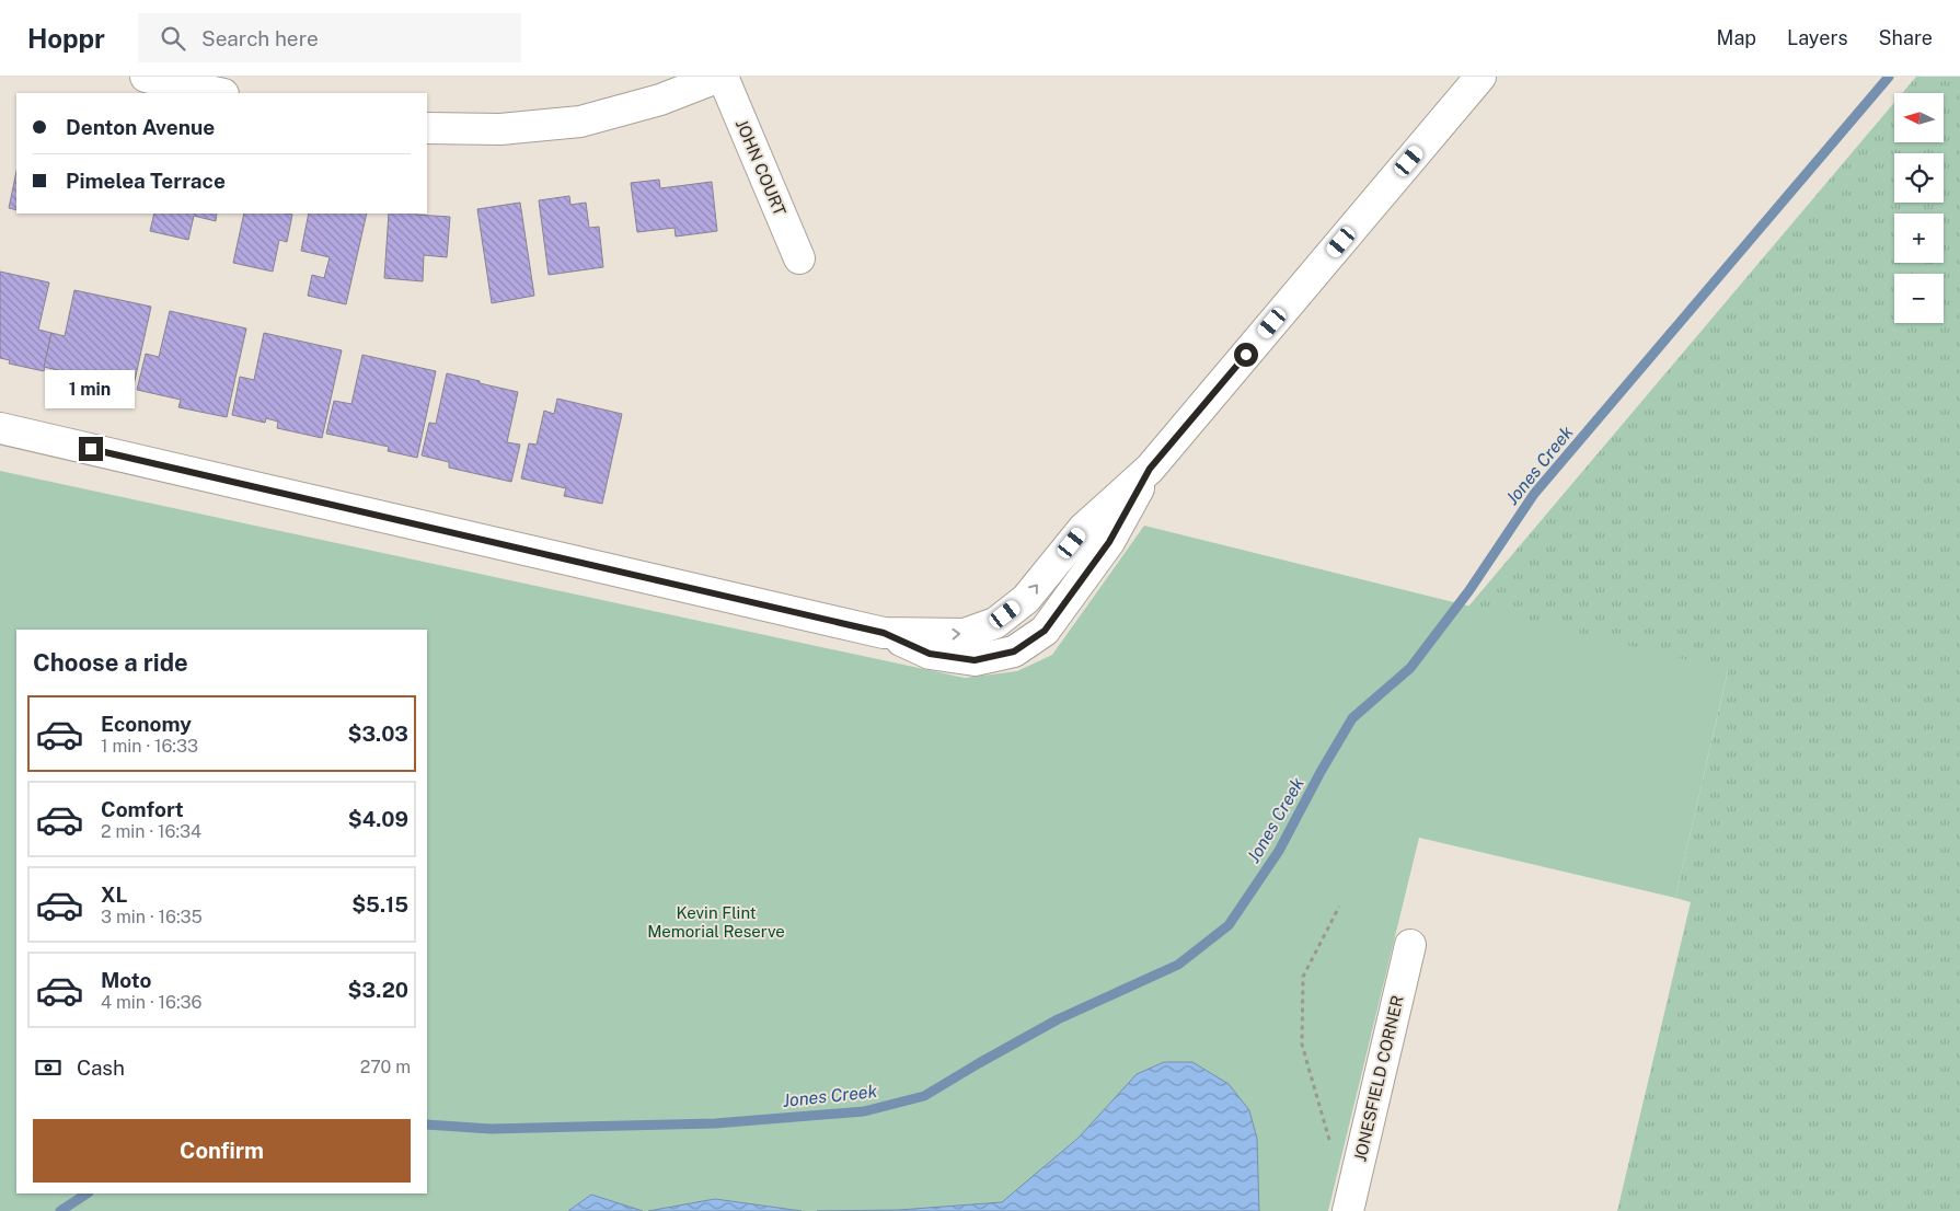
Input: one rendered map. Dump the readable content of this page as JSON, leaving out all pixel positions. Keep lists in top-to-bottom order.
{
  "streets": {
    "street": ["JOHN COURT", "JONESFIELD CORNER"]
  },
  "water": ["Jones Creek"],
  "parks": ["Kevin Flint Memorial Reserve"],
  "north": "left",
  "page": {
    "header": "Hoppr",
    "search": "Search here",
    "nav": ["Map", "Layers", "Share"],
    "map_buttons": ["+", "−"],
    "banner": ["Denton Avenue", "Pimelea Terrace"],
    "bubble": "1 min",
    "heading": "Choose a ride",
    "list": [
      {
        "name": "Economy",
        "note": "1 min · 16:33",
        "value": "$3.03"
      },
      {
        "name": "Comfort",
        "note": "2 min · 16:34",
        "value": "$4.09"
      },
      {
        "name": "XL",
        "note": "3 min · 16:35",
        "value": "$5.15"
      },
      {
        "name": "Moto",
        "note": "4 min · 16:36",
        "value": "$3.20"
      }
    ],
    "pay": ["Cash", "270 m"],
    "buttons": "Confirm"
  }
}
